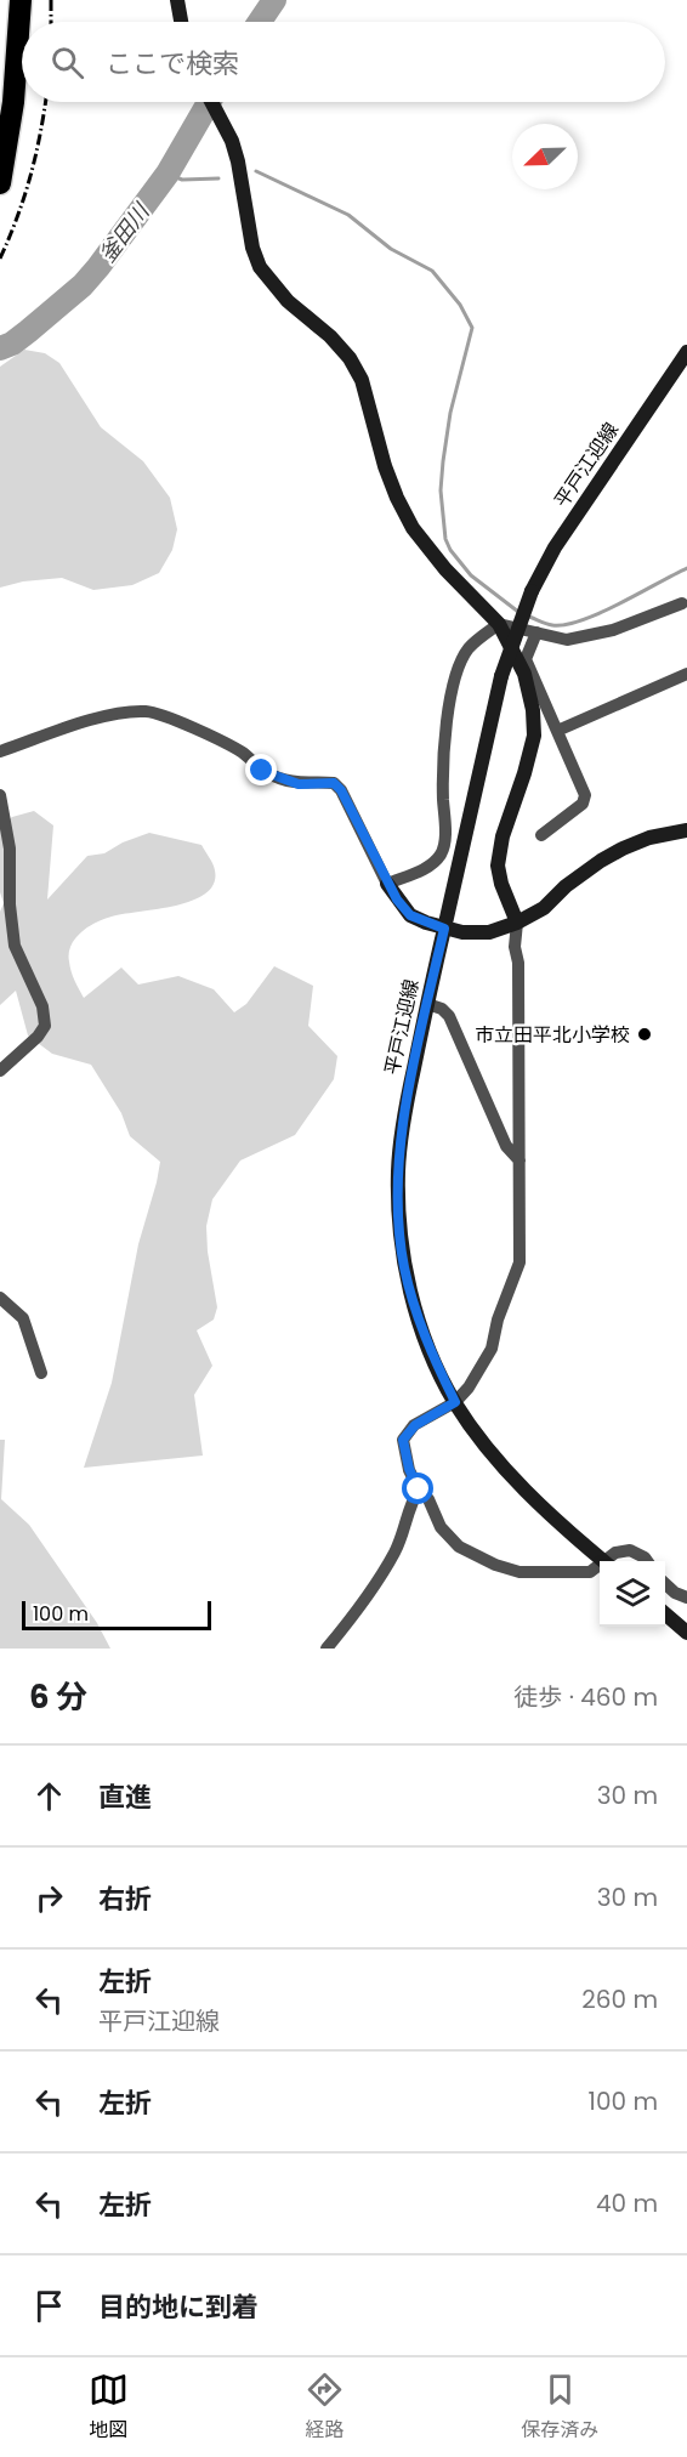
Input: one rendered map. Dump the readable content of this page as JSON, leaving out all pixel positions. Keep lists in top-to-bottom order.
{
  "streets": {
    "main road": ["平戸江迎線"]
  },
  "water": ["釜田川"],
  "places": ["市立田平北小学校"],
  "scale_bar": "100 m",
  "north": "bottom left",
  "page": {
    "search": "ここで検索",
    "scale": "100 m",
    "heading": ["6 分", "徒歩 · 460 m"],
    "list": [
      ["直進", "30 m"],
      ["右折", "30 m"],
      ["左折", "平戸江迎線", "260 m"],
      ["左折", "100 m"],
      ["左折", "40 m"],
      "目的地に到着"
    ],
    "nav": ["地図", "経路", "保存済み"]
  }
}
